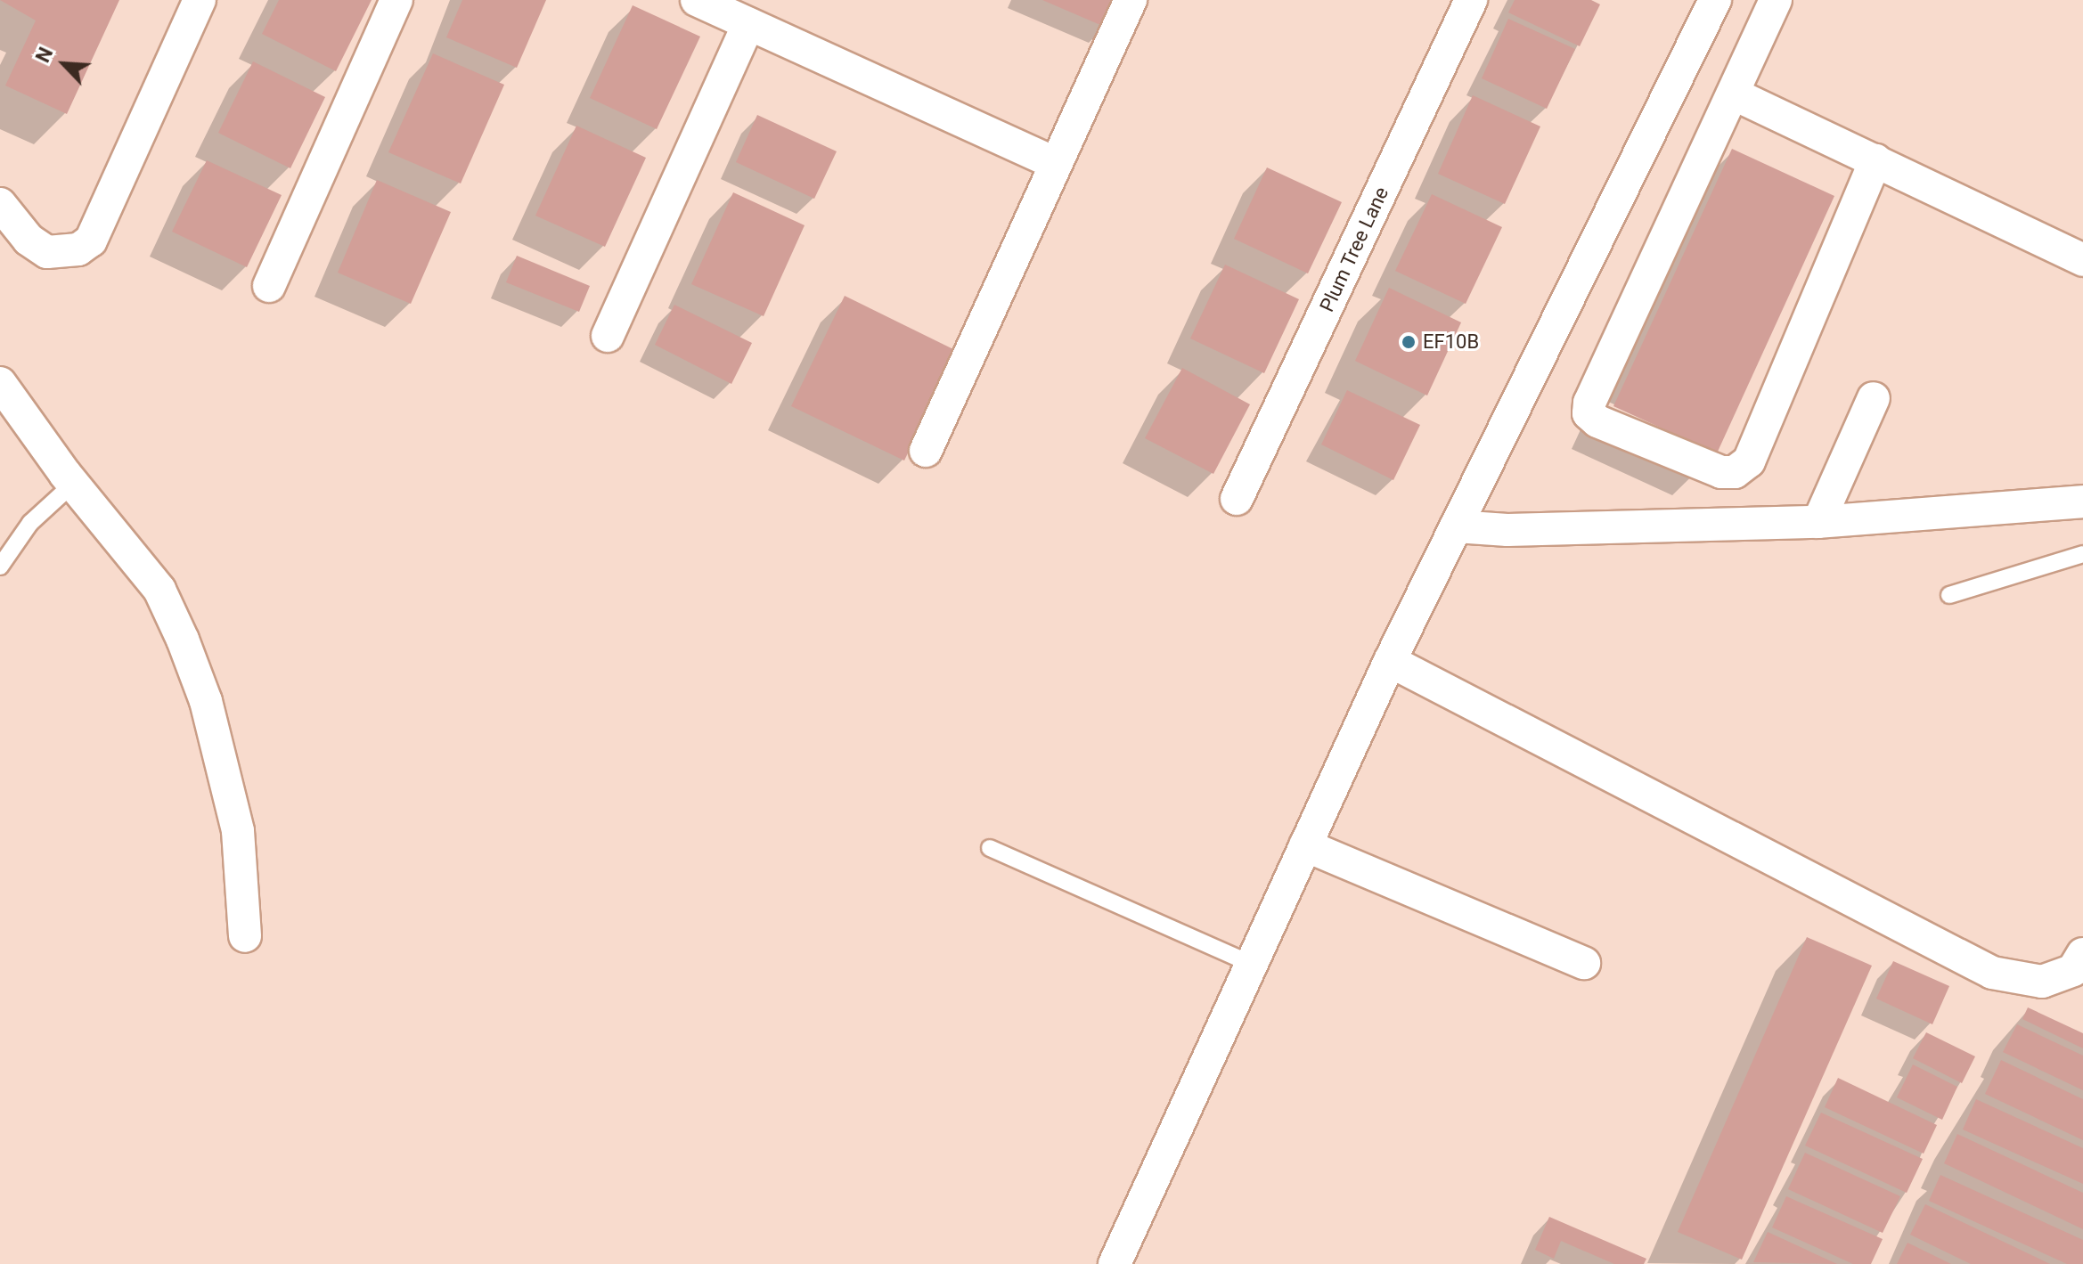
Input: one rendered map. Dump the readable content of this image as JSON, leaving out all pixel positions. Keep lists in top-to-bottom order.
{
  "streets": {
    "street": ["Plum Tree Lane"]
  },
  "places": ["EF10B"],
  "north": "top left"
}
